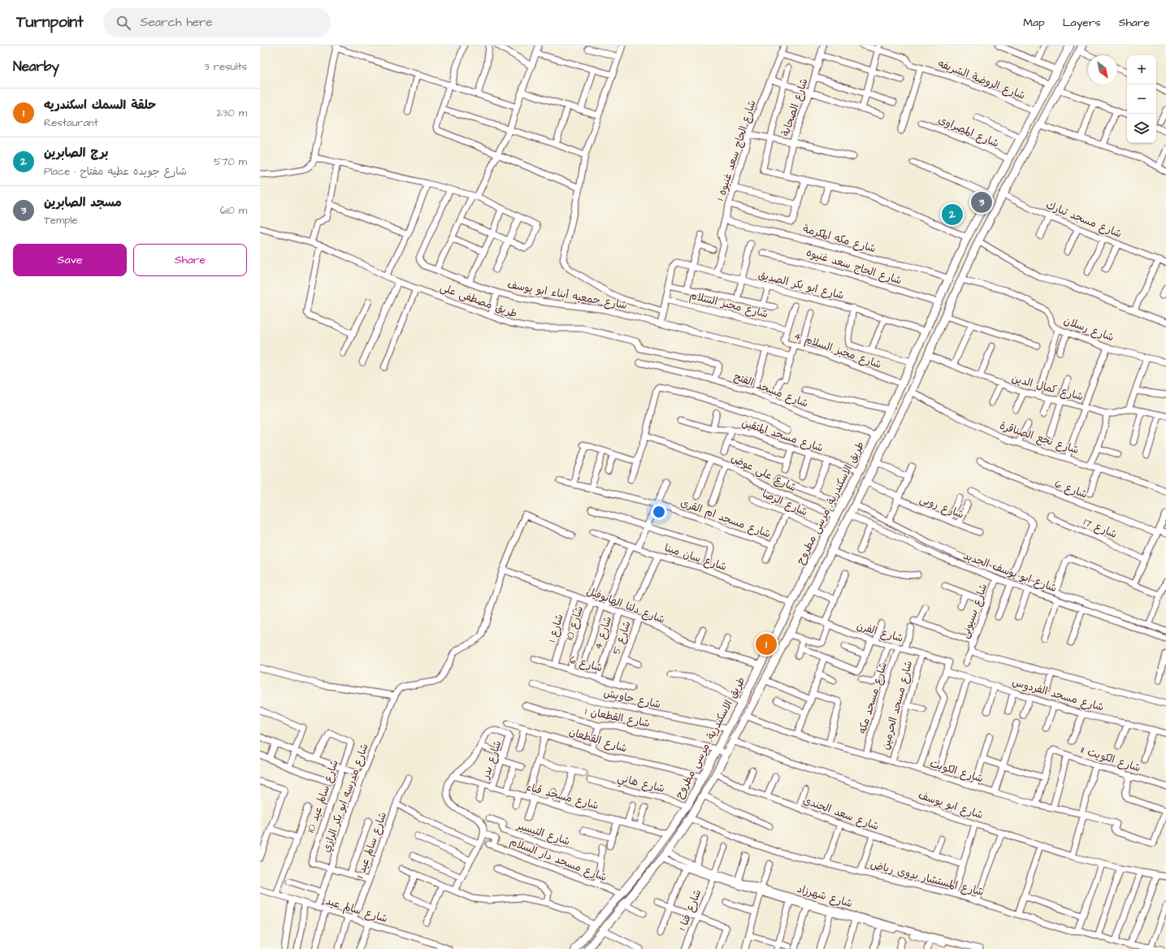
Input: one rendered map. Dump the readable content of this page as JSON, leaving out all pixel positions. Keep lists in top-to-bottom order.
{
  "streets": {
    "main road": ["طريق الاسكندرية, مرسى مطروح"],
    "street": [
      "شارع الروضة الشريفه",
      "شارع الصحابة",
      "شارع المصراوى",
      "شارع الحاج سعد غنيوه 1",
      "شارع مسجد تبارك",
      "شارع مكه المكرمة",
      "شارع الحاج سعد غنيوه",
      "شارع ابو بكر الصديق",
      "شارع جمعيه أبناء ابو يوسف",
      "طريق مصطفى على",
      "شارع مخبز السلام",
      "شارع رسلان",
      "شارع مخبز السلام 4",
      "شارع كمال الدين",
      "شارع مسجد الفتح",
      "شارع مسجد المتقين",
      "شارع نجع الصناقرة",
      "شارع على عوض",
      "شارع 6",
      "شارع الرضا",
      "شارع روبى",
      "شارع مسجد ام القرى",
      "شارع 17",
      "شارع سان مينا",
      "شارع ابو يوسف الجديد",
      "شارع دلتا الهانوفيل",
      "شارع بسيونى",
      "شارع 10",
      "شارع 1",
      "شارع الفرن",
      "شارع 4",
      "شارع 5",
      "شارع مسجد الفردوس",
      "شارع مسجد مكه",
      "شارع جاويش",
      "شارع مسجد الحرمين",
      "شارع القطعان 1",
      "شارع القطعان",
      "شارع الكويت 11",
      "شارع بدر",
      "شارع الكويت",
      "شارع هاني",
      "شارع سالم عيد 10",
      "شارع مسجد قباء",
      "شارع مدرسه ابو بكر الرازي",
      "شارع ابو يوسف",
      "شارع سعد الجندى",
      "شارع التيسير",
      "شارع سالم عيد 1",
      "شارع مسجد دار السلام",
      "شارع المستشار بدوى رياض",
      "شارع شهرزاد",
      "شارع سالم عيد",
      "شارع قنا 1"
    ]
  },
  "crossings": [
    ["شارع الروضة الشريفه", "طريق الاسكندرية, مرسى مطروح"],
    ["شارع المصراوى", "طريق الاسكندرية, مرسى مطروح"],
    ["شارع الحاج سعد غنيوه 1", "شارع مكه المكرمة"],
    ["شارع الحاج سعد غنيوه 1", "شارع ابو بكر الصديق"],
    ["شارع مسجد تبارك", "طريق الاسكندرية, مرسى مطروح"],
    ["شارع مكه المكرمة", "طريق الاسكندرية, مرسى مطروح"],
    ["شارع الحاج سعد غنيوه", "طريق الاسكندرية, مرسى مطروح"],
    ["شارع ابو بكر الصديق", "طريق الاسكندرية, مرسى مطروح"],
    ["طريق مصطفى على", "شارع مسجد الفتح"],
    ["شارع مخبز السلام", "شارع مخبز السلام 4"],
    ["شارع رسلان", "طريق الاسكندرية, مرسى مطروح"],
    ["شارع مخبز السلام 4", "طريق الاسكندرية, مرسى مطروح"],
    ["شارع كمال الدين", "طريق الاسكندرية, مرسى مطروح"],
    ["شارع مسجد الفتح", "طريق الاسكندرية, مرسى مطروح"],
    ["شارع مسجد المتقين", "طريق الاسكندرية, مرسى مطروح"],
    ["شارع نجع الصناقرة", "طريق الاسكندرية, مرسى مطروح"],
    ["شارع على عوض", "طريق الاسكندرية, مرسى مطروح"],
    ["شارع 6", "شارع 10"],
    ["شارع 6", "شارع 1"],
    ["شارع 6", "شارع 4"],
    ["شارع 6", "شارع 5"],
    ["شارع الرضا", "طريق الاسكندرية, مرسى مطروح"],
    ["طريق الاسكندرية, مرسى مطروح", "شارع روبى"],
    ["طريق الاسكندرية, مرسى مطروح", "شارع سان مينا"],
    ["طريق الاسكندرية, مرسى مطروح", "شارع ابو يوسف الجديد"],
    ["طريق الاسكندرية, مرسى مطروح", "شارع دلتا الهانوفيل"],
    ["طريق الاسكندرية, مرسى مطروح", "شارع الفرن"],
    ["طريق الاسكندرية, مرسى مطروح", "شارع جاويش"],
    ["طريق الاسكندرية, مرسى مطروح", "شارع القطعان 1"],
    ["طريق الاسكندرية, مرسى مطروح", "شارع القطعان"],
    ["طريق الاسكندرية, مرسى مطروح", "شارع الكويت"],
    ["طريق الاسكندرية, مرسى مطروح", "شارع هاني"],
    ["طريق الاسكندرية, مرسى مطروح", "شارع مسجد قباء"],
    ["طريق الاسكندرية, مرسى مطروح", "شارع ابو يوسف"],
    ["طريق الاسكندرية, مرسى مطروح", "شارع سعد الجندى"],
    ["طريق الاسكندرية, مرسى مطروح", "شارع مسجد دار السلام"],
    ["طريق الاسكندرية, مرسى مطروح", "شارع المستشار بدوى رياض"],
    ["طريق الاسكندرية, مرسى مطروح", "شارع شهرزاد"],
    ["شارع ابو يوسف الجديد", "شارع بسيونى"],
    ["شارع دلتا الهانوفيل", "شارع 10"],
    ["شارع دلتا الهانوفيل", "شارع 1"],
    ["شارع دلتا الهانوفيل", "شارع 4"],
    ["شارع دلتا الهانوفيل", "شارع 5"],
    ["شارع بسيونى", "شارع مسجد الفردوس"],
    ["شارع الفرن", "شارع مسجد الفردوس"],
    ["شارع الفرن", "شارع مسجد مكه"],
    ["شارع الفرن", "شارع مسجد الحرمين"],
    ["شارع مسجد مكه", "شارع الكويت"],
    ["شارع مسجد الحرمين", "شارع الكويت"],
    ["شارع بدر", "شارع مسجد قباء"],
    ["شارع سالم عيد 10", "شارع مدرسه ابو بكر الرازي"],
    ["شارع مدرسه ابو بكر الرازي", "شارع سالم عيد"],
    ["شارع سالم عيد 1", "شارع سالم عيد"],
    ["شارع شهرزاد", "شارع قنا 1"]
  ],
  "north": "bottom right",
  "page": {
    "header": "Turnpoint",
    "search": "Search here",
    "nav": ["Map", "Layers", "Share"],
    "heading": ["Nearby", "3 results"],
    "map_buttons": ["+", "−"],
    "list": [
      {
        "mark": "1",
        "name": "حلقة السمك اسكندريه",
        "note": "Restaurant",
        "value": "230 m"
      },
      {
        "mark": "2",
        "name": "برج الصابرين",
        "note": "Place · شارع جويده عطيه مفتاح",
        "value": "570 m"
      },
      {
        "mark": "3",
        "name": "مسجد الصابرين",
        "note": "Temple",
        "value": "610 m"
      }
    ],
    "pins": ["3", "2", "1"],
    "buttons": ["Save", "Share"]
  }
}
